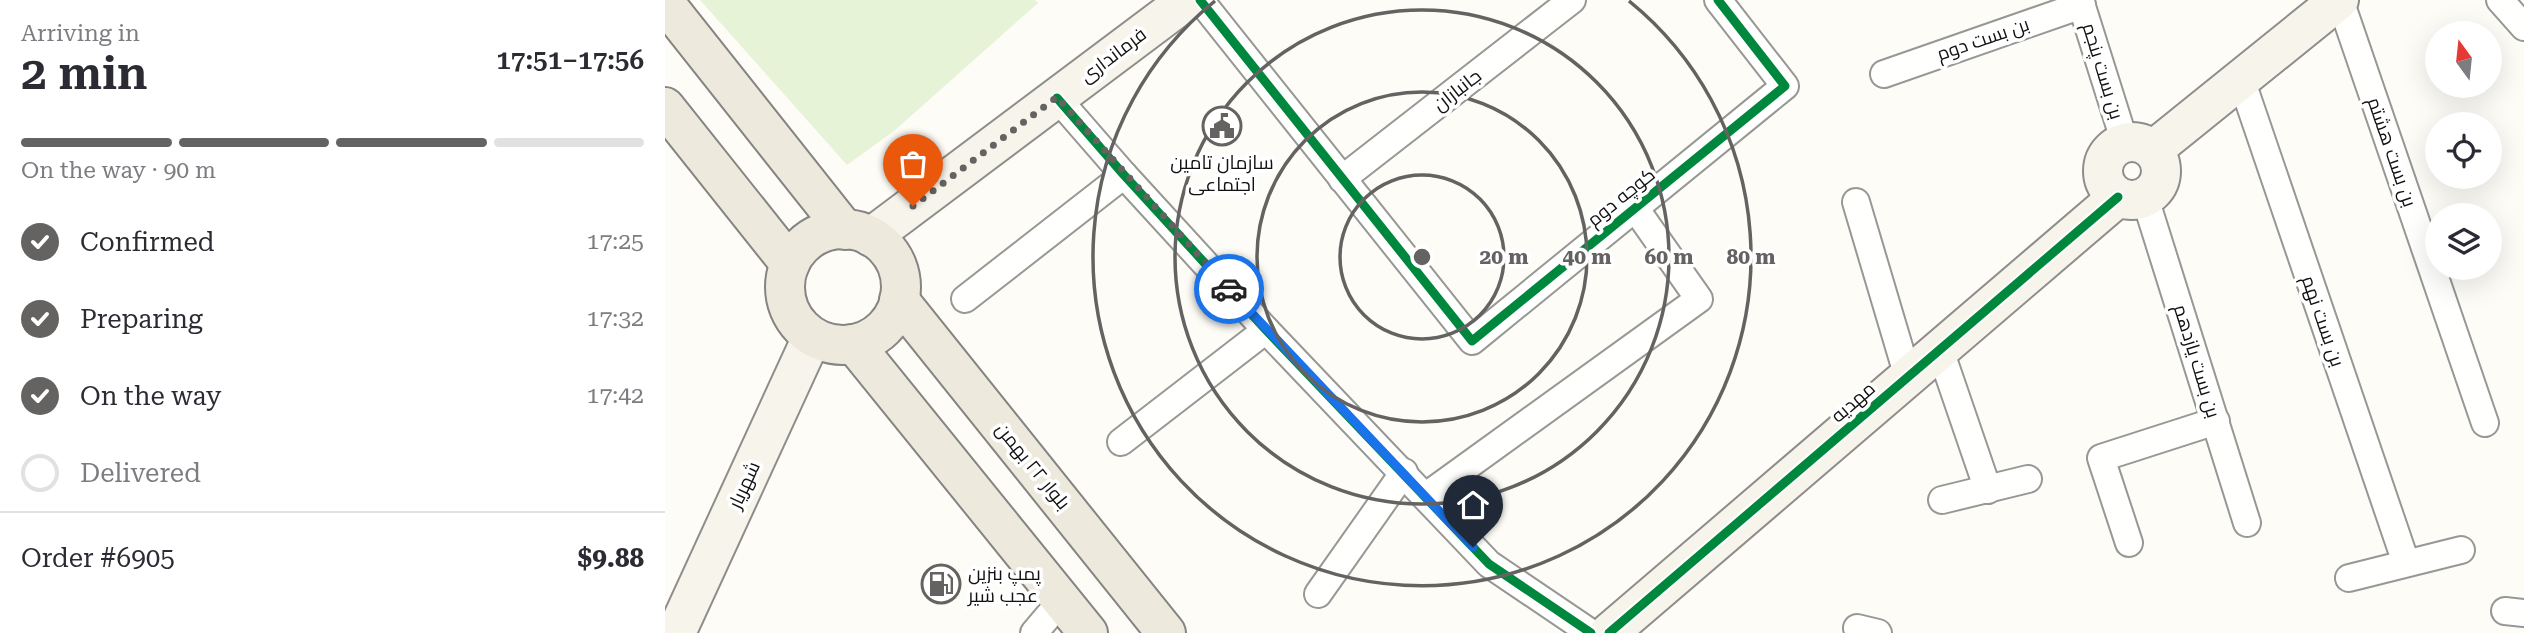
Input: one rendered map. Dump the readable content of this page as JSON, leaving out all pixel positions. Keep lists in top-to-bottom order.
{
  "streets": {
    "main road": ["بلوار ۲۲ بهمن"],
    "street": [
      "بن بست دوم",
      "فرمانداری",
      "بن بست پنجم",
      "جانبازان",
      "بن بست هشتم",
      "کوچه دوم",
      "بن بست نهم",
      "بن بست یازدهم",
      "مهدیه",
      "شهریار"
    ]
  },
  "crossings": [
    ["بن بست دوم", "بن بست پنجم"],
    ["فرمانداری", "بلوار ۲۲ بهمن"],
    ["فرمانداری", "شهریار"],
    ["بن بست پنجم", "بن بست یازدهم"],
    ["بن بست پنجم", "مهدیه"],
    ["جانبازان", "کوچه دوم"],
    ["بن بست یازدهم", "مهدیه"],
    ["بلوار ۲۲ بهمن", "شهریار"]
  ],
  "places": {
    "public building": ["سازمان تامین اجتماعی"],
    "fuel station": ["پمپ بنزین عجب شیر"]
  },
  "north": "top",
  "page": {
    "heading": ["2 min", "Arriving in", "17:51–17:56"],
    "panel": ["Order #6905", "$9.88"],
    "bar": "On the way · 90 m",
    "list": [
      ["Confirmed", "17:25"],
      ["Preparing", "17:32"],
      ["On the way", "17:42"],
      "Delivered"
    ]
  },
  "rings": [
    "20 m",
    "40 m",
    "60 m",
    "80 m"
  ]
}
